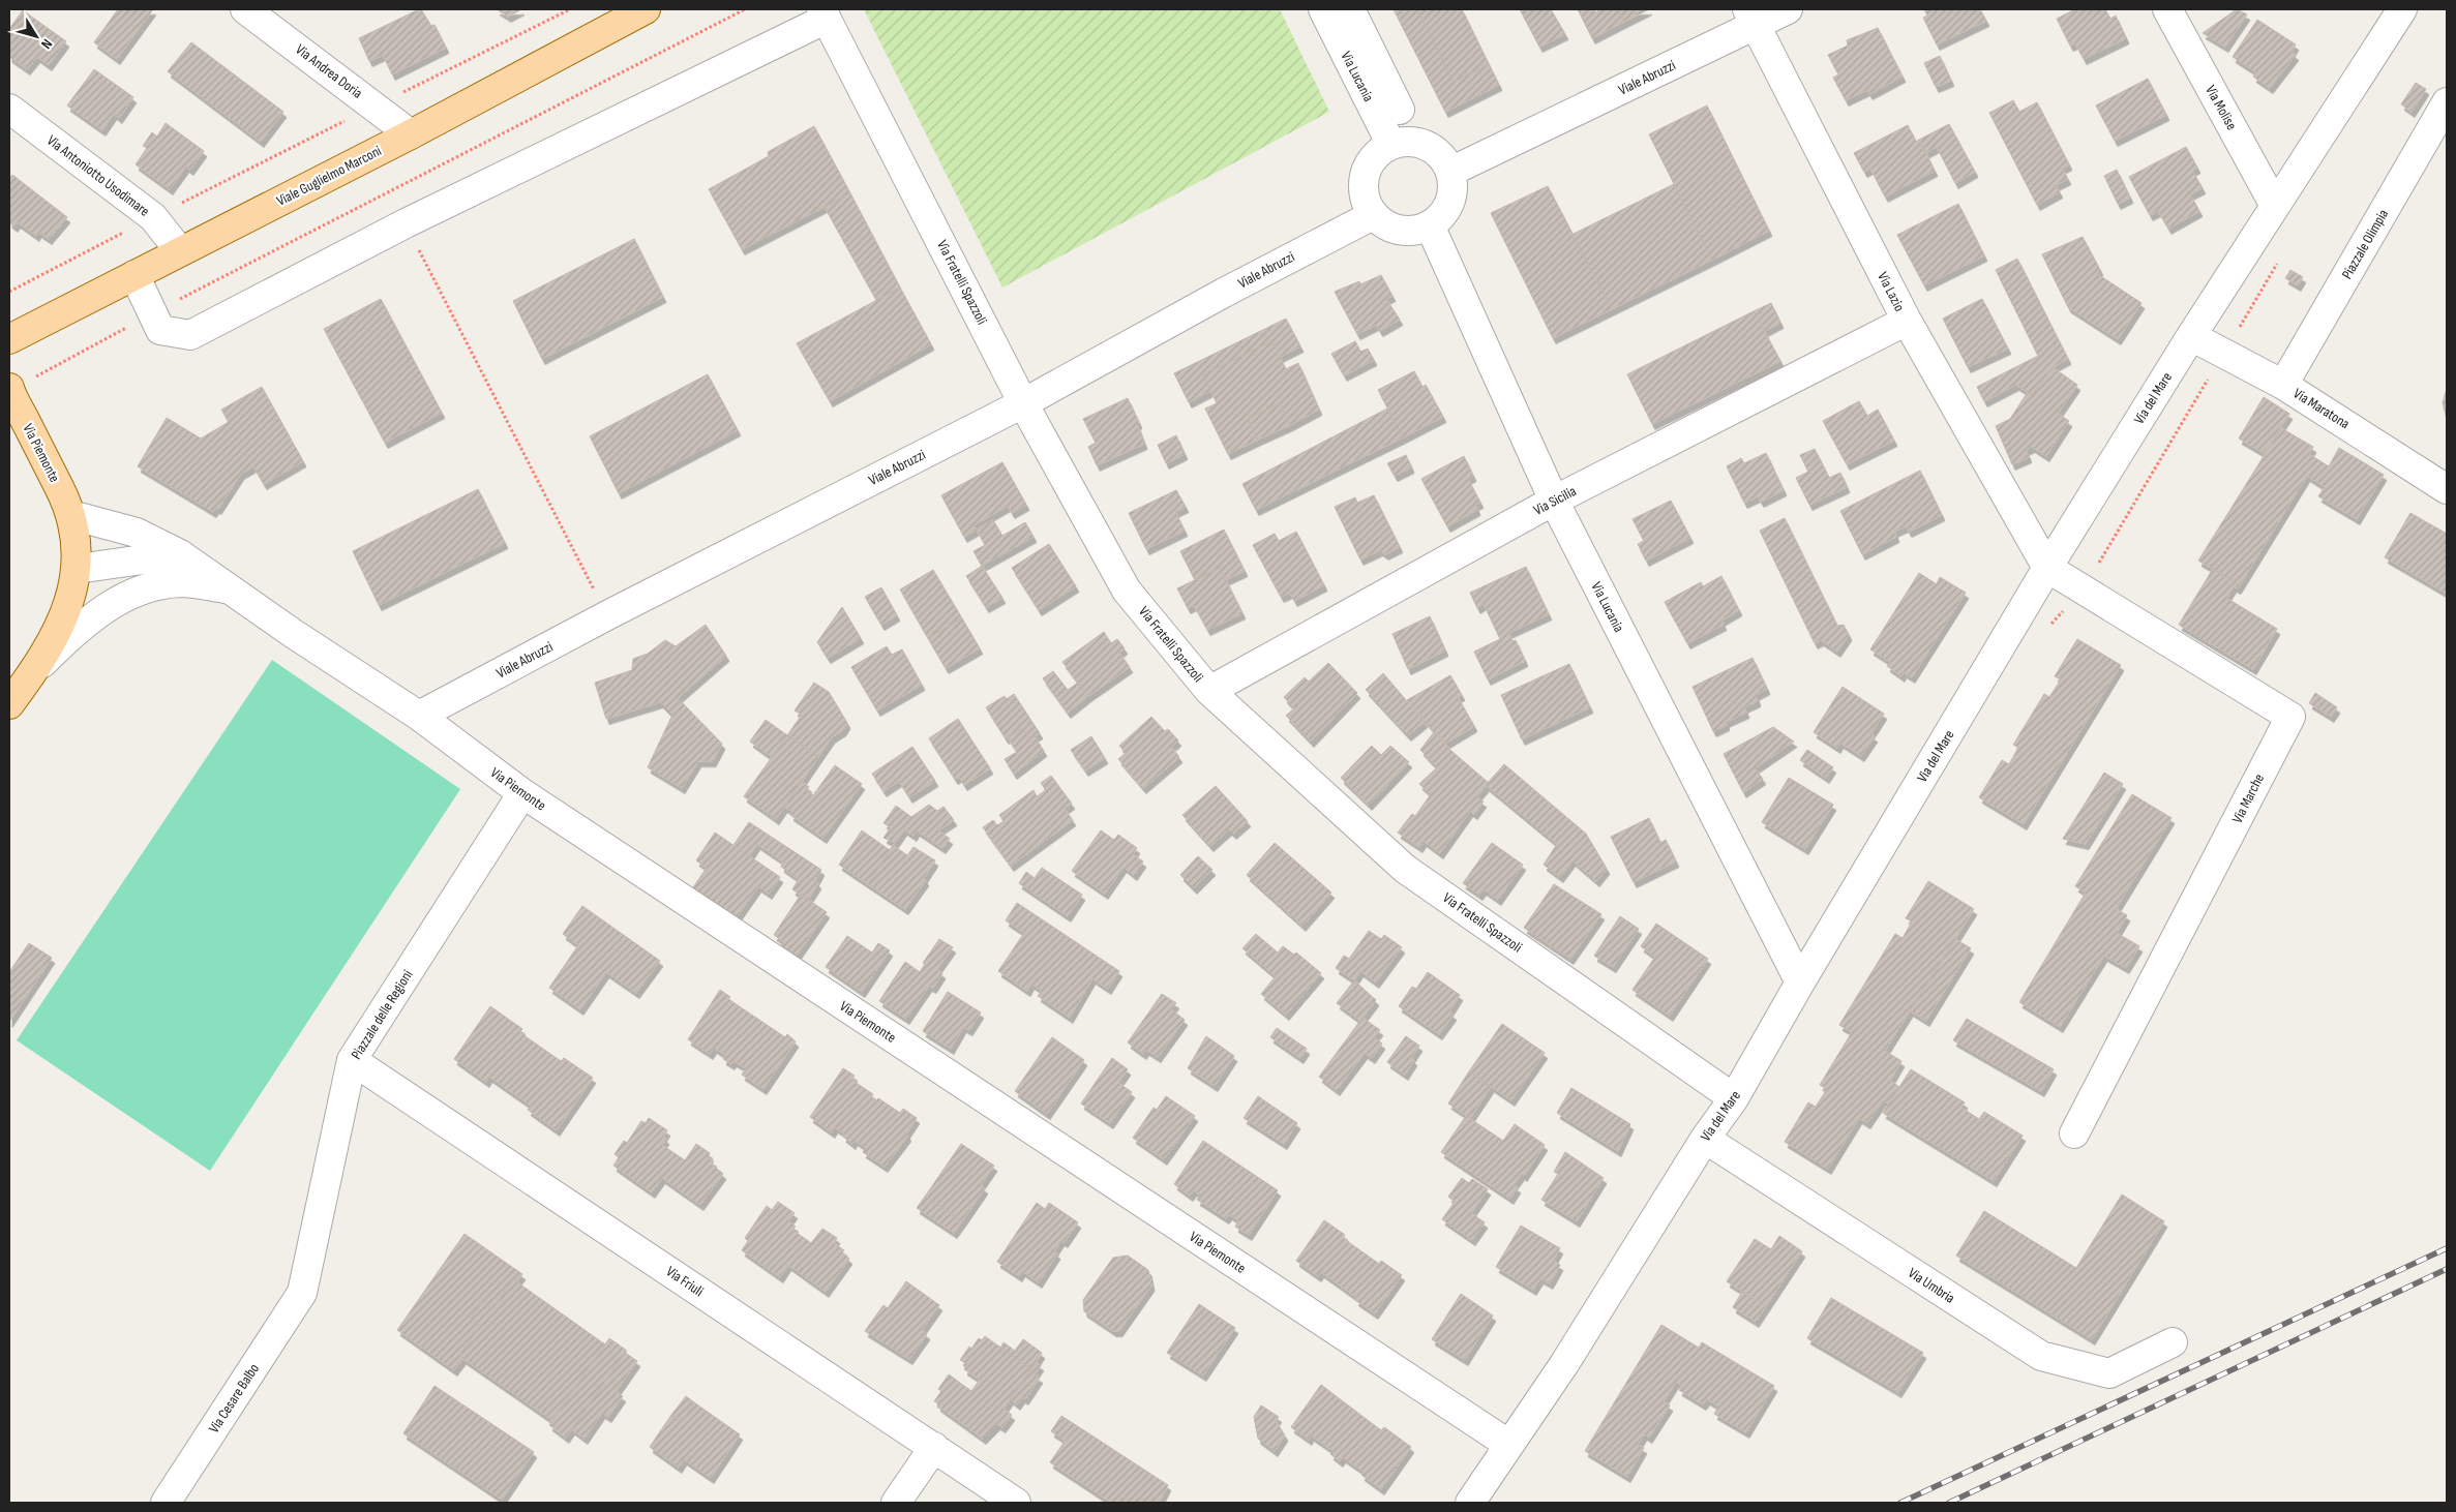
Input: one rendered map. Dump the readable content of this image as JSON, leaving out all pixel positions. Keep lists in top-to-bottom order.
{
  "streets": {
    "main road": ["Viale Guglielmo Marconi", "Via Piemonte"],
    "street": [
      "Via Andrea Doria",
      "Via Lucania",
      "Viale Abruzzi",
      "Via Molise",
      "Via Antoniotto Usodimare",
      "Piazzale Olimpia",
      "Via Fratelli Spazzoli",
      "Via Lazio",
      "Via del Mare",
      "Via Maratona",
      "Via Sicilia",
      "Via Marche",
      "Piazzale delle Regioni",
      "Via Friuli",
      "Via Umbria",
      "Via Cesare Balbo"
    ]
  },
  "crossings": [
    ["Via Andrea Doria", "Viale Guglielmo Marconi"],
    ["Via Lucania", "Viale Abruzzi"],
    ["Via Lucania", "Via del Mare"],
    ["Via Lucania", "Via Sicilia"],
    ["Viale Abruzzi", "Via Fratelli Spazzoli"],
    ["Viale Abruzzi", "Via Lazio"],
    ["Viale Abruzzi", "Via Piemonte"],
    ["Via Molise", "Via del Mare"],
    ["Via Antoniotto Usodimare", "Viale Guglielmo Marconi"],
    ["Piazzale Olimpia", "Via Maratona"],
    ["Via Fratelli Spazzoli", "Via del Mare"],
    ["Via Fratelli Spazzoli", "Via Sicilia"],
    ["Via Lazio", "Via del Mare"],
    ["Via Lazio", "Via Sicilia"],
    ["Via Lazio", "Via Marche"],
    ["Via del Mare", "Via Maratona"],
    ["Via del Mare", "Via Piemonte"],
    ["Via del Mare", "Via Marche"],
    ["Via del Mare", "Via Umbria"],
    ["Via Piemonte", "Piazzale delle Regioni"],
    ["Piazzale delle Regioni", "Via Friuli"],
    ["Piazzale delle Regioni", "Via Cesare Balbo"]
  ],
  "north": "bottom right"
}
